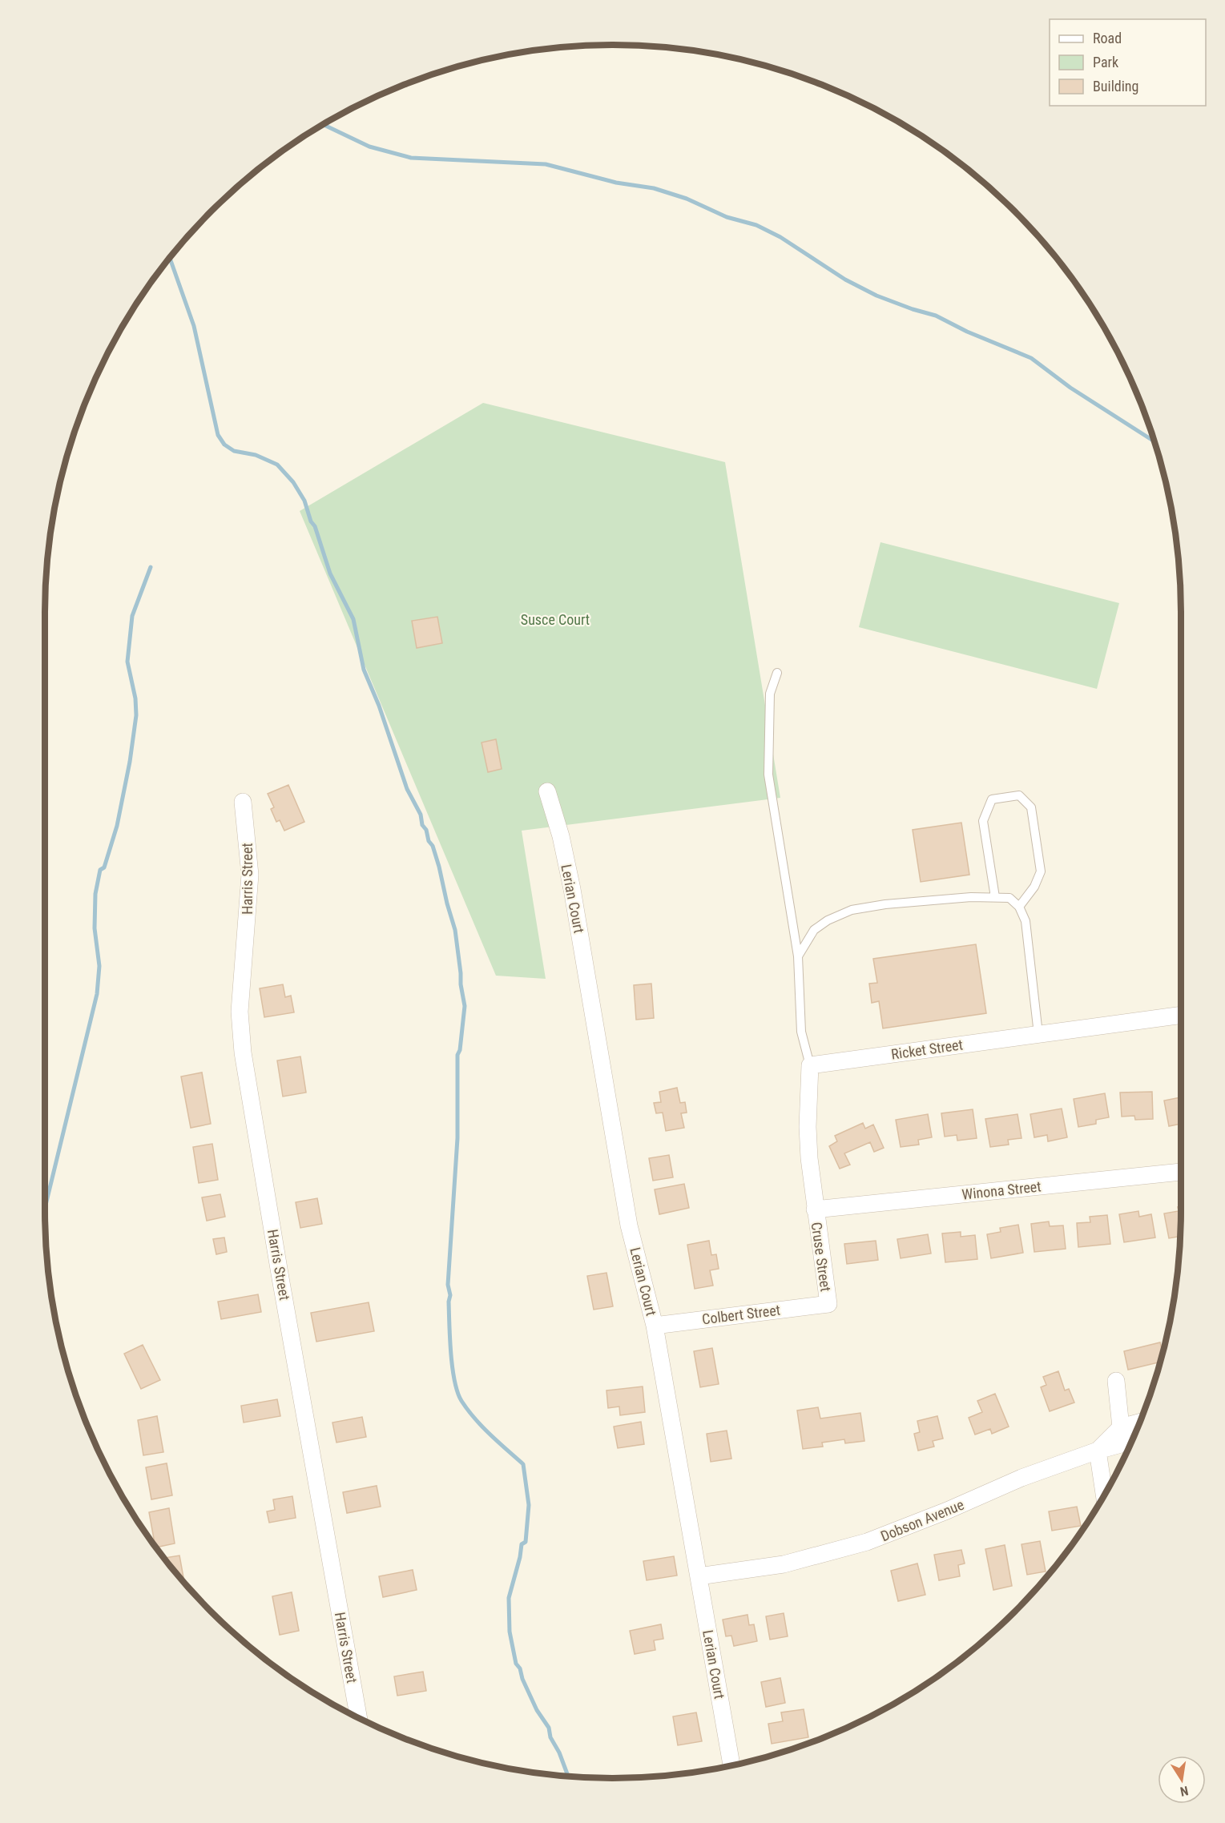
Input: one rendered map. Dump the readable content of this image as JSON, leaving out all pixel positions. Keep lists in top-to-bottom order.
{
  "streets": {
    "street": [
      "Harris Street",
      "Lerian Court",
      "Ricket Street",
      "Winona Street",
      "Cruse Street",
      "Colbert Street",
      "Dobson Avenue"
    ]
  },
  "crossings": [
    ["Lerian Court", "Colbert Street"],
    ["Lerian Court", "Dobson Avenue"],
    ["Winona Street", "Cruse Street"],
    ["Cruse Street", "Colbert Street"]
  ],
  "parks": ["Susce Court"],
  "legend": ["Road", "Park", "Building"],
  "north": "bottom"
}
